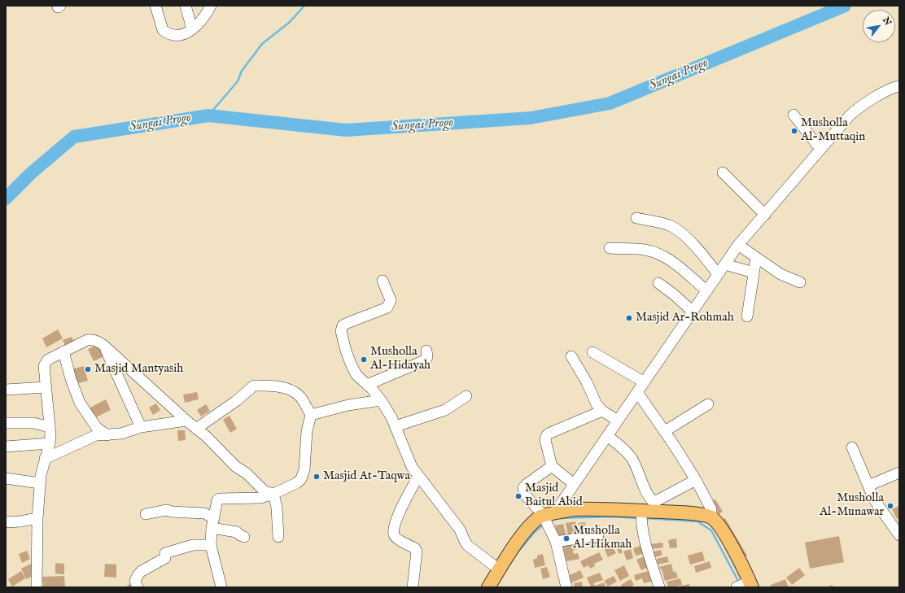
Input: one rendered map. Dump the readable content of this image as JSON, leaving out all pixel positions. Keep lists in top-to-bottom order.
{
  "water": ["Sungai Progo"],
  "places": [
    "Musholla Al-Muttaqin",
    "Masjid Ar-Rohmah",
    "Musholla Al-Hidayah",
    "Masjid Mantyasih",
    "Masjid At-Taqwa",
    "Masjid Baitul Abid",
    "Musholla Al-Munawar",
    "Musholla Al-Hikmah"
  ],
  "north": "top right"
}
